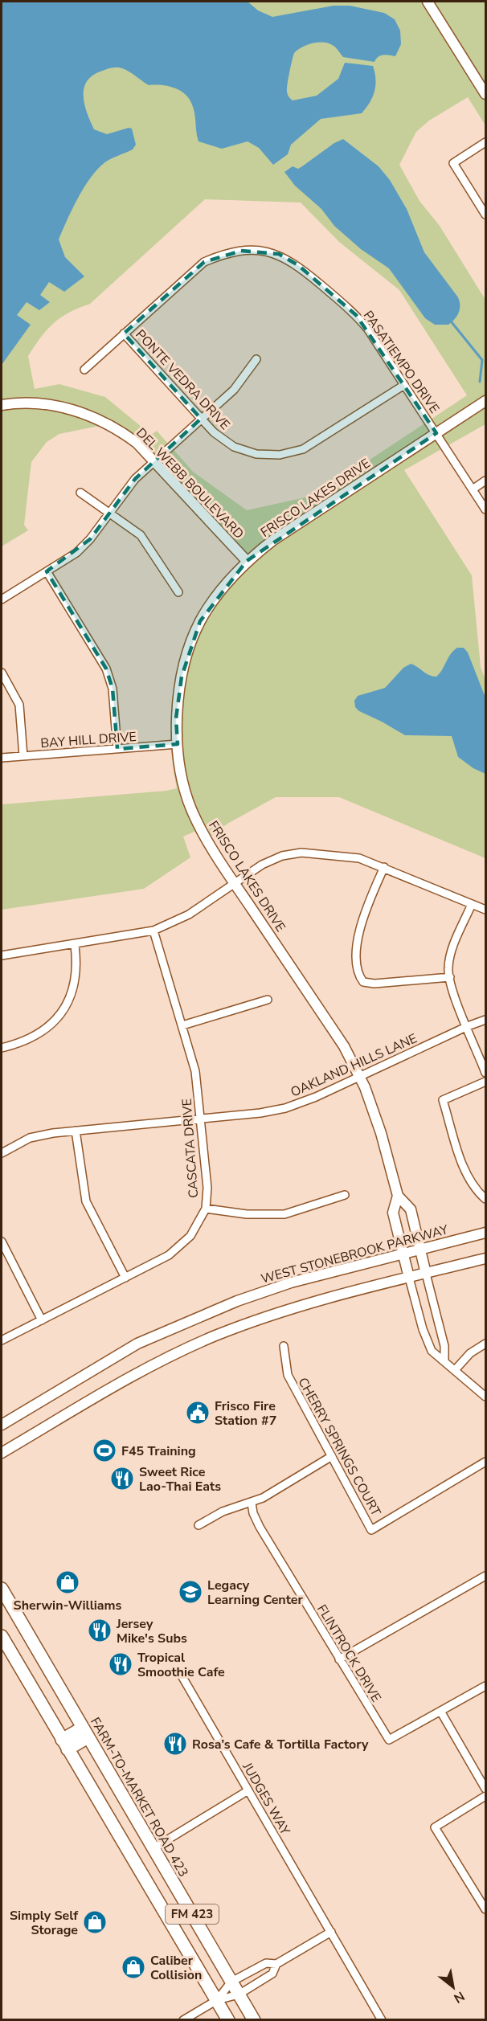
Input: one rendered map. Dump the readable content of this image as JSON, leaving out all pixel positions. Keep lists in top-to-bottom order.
{
  "streets": {
    "main road": ["FARM-TO-MARKET ROAD 423", "FM 423"],
    "street": [
      "PASATIEMPO DRIVE",
      "PONTE VEDRA DRIVE",
      "DEL WEBB BOULEVARD",
      "FRISCO LAKES DRIVE",
      "BAY HILL DRIVE",
      "OAKLAND HILLS LANE",
      "CASCATA DRIVE",
      "WEST STONEBROOK PARKWAY",
      "CHERRY SPRINGS COURT",
      "FLINTROCK DRIVE",
      "JUDGES WAY"
    ]
  },
  "crossings": [
    ["PASATIEMPO DRIVE", "PONTE VEDRA DRIVE"],
    ["PASATIEMPO DRIVE", "FRISCO LAKES DRIVE"],
    ["DEL WEBB BOULEVARD", "FRISCO LAKES DRIVE"],
    ["FRISCO LAKES DRIVE", "BAY HILL DRIVE"],
    ["FRISCO LAKES DRIVE", "OAKLAND HILLS LANE"],
    ["FRISCO LAKES DRIVE", "WEST STONEBROOK PARKWAY"],
    ["OAKLAND HILLS LANE", "CASCATA DRIVE"]
  ],
  "places": {
    "public building": ["Frisco Fire Station #7"],
    "sports": ["F45 Training"],
    "restaurant": [
      "Sweet Rice Lao-Thai Eats",
      "Jersey Mike's Subs",
      "Tropical Smoothie Cafe",
      "Rosa’s Cafe & Tortilla Factory"
    ],
    "shop": ["Sherwin-Williams", "Simply Self Storage", "Caliber Collision"],
    "school or university": ["Legacy Learning Center"]
  },
  "north": "bottom right"
}
